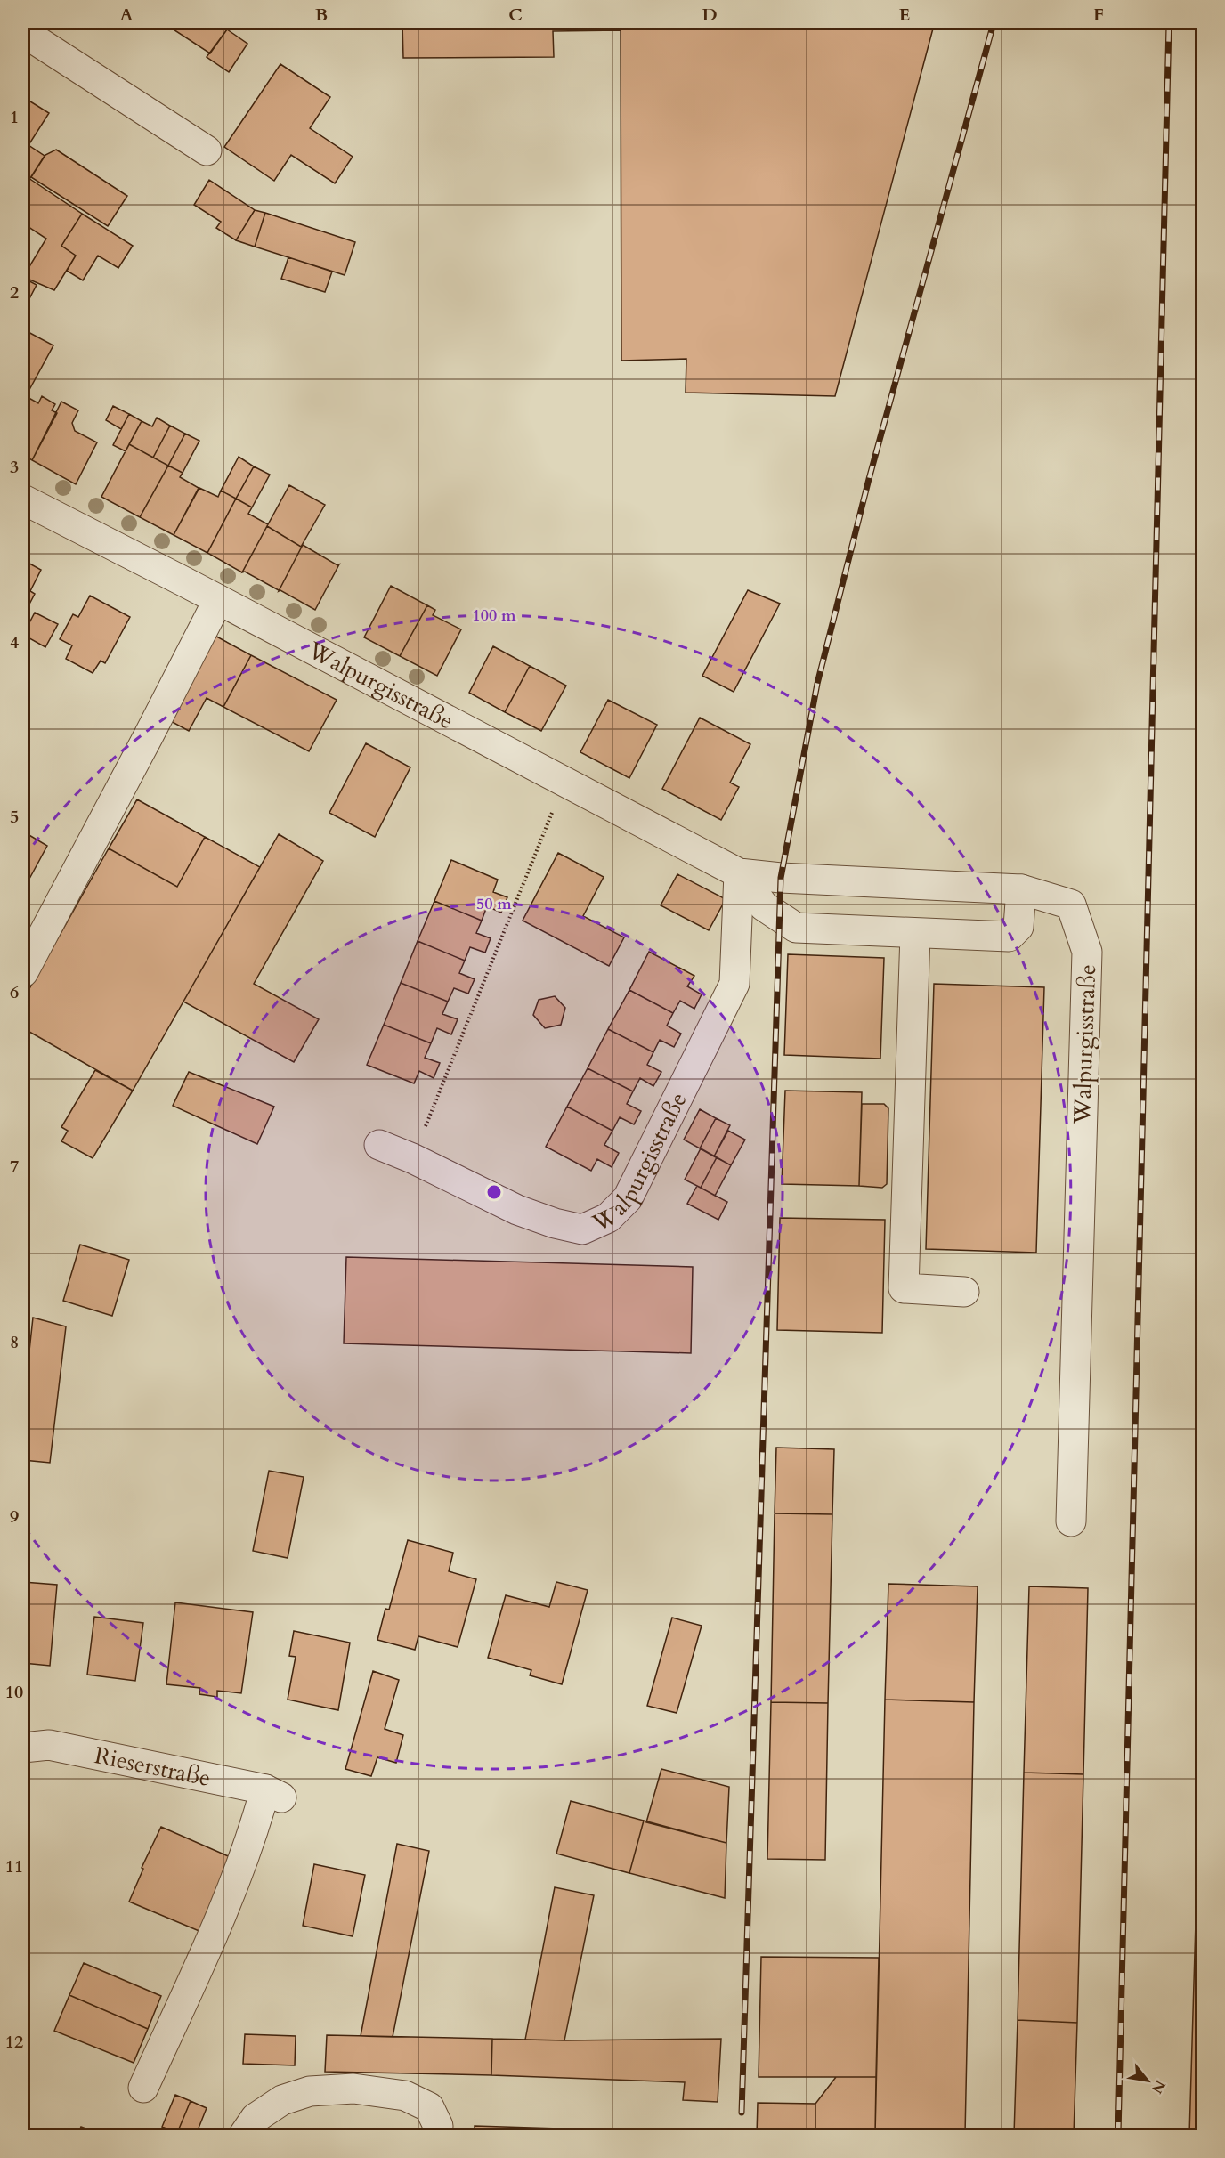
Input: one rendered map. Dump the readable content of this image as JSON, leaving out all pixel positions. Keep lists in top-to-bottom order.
{
  "streets": {
    "street": ["Walpurgisstraße", "Rieserstraße"]
  },
  "north": "bottom right",
  "grid": {
    "columns": [
      "A",
      "B",
      "C",
      "D",
      "E",
      "F"
    ],
    "rows": [
      "1",
      "2",
      "3",
      "4",
      "5",
      "6",
      "7",
      "8",
      "9",
      "10",
      "11",
      "12"
    ]
  },
  "rings": ["100 m", "50 m"]
}
